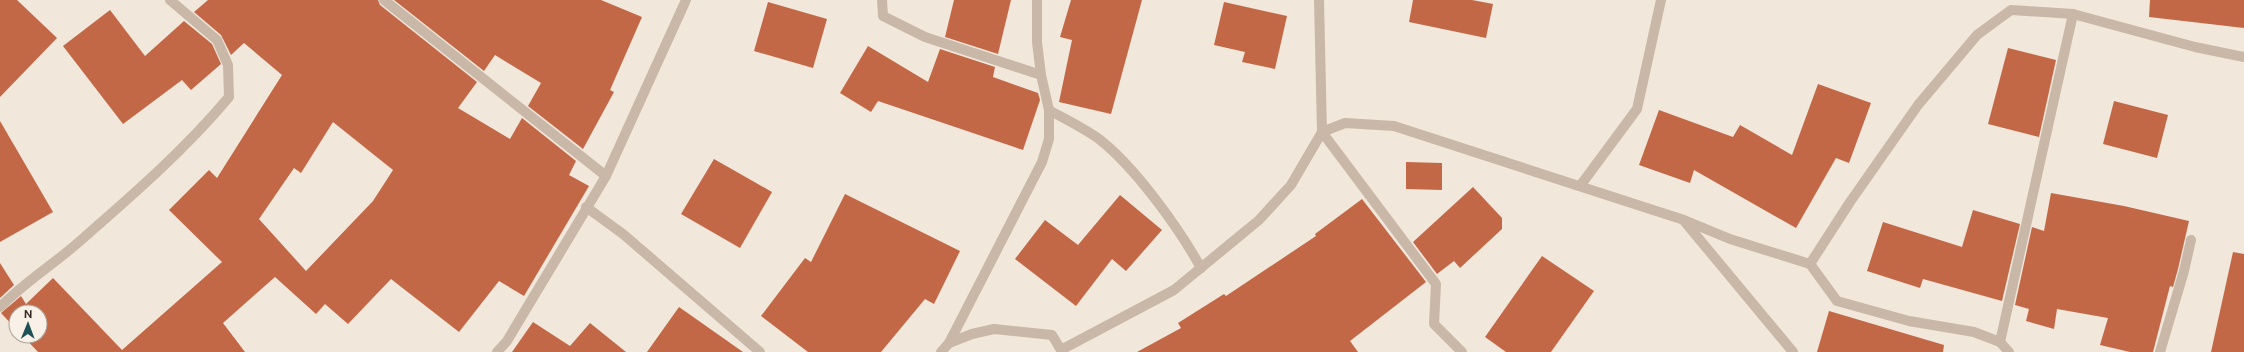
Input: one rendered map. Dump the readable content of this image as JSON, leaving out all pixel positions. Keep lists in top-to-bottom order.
{
  "north": "top"
}
